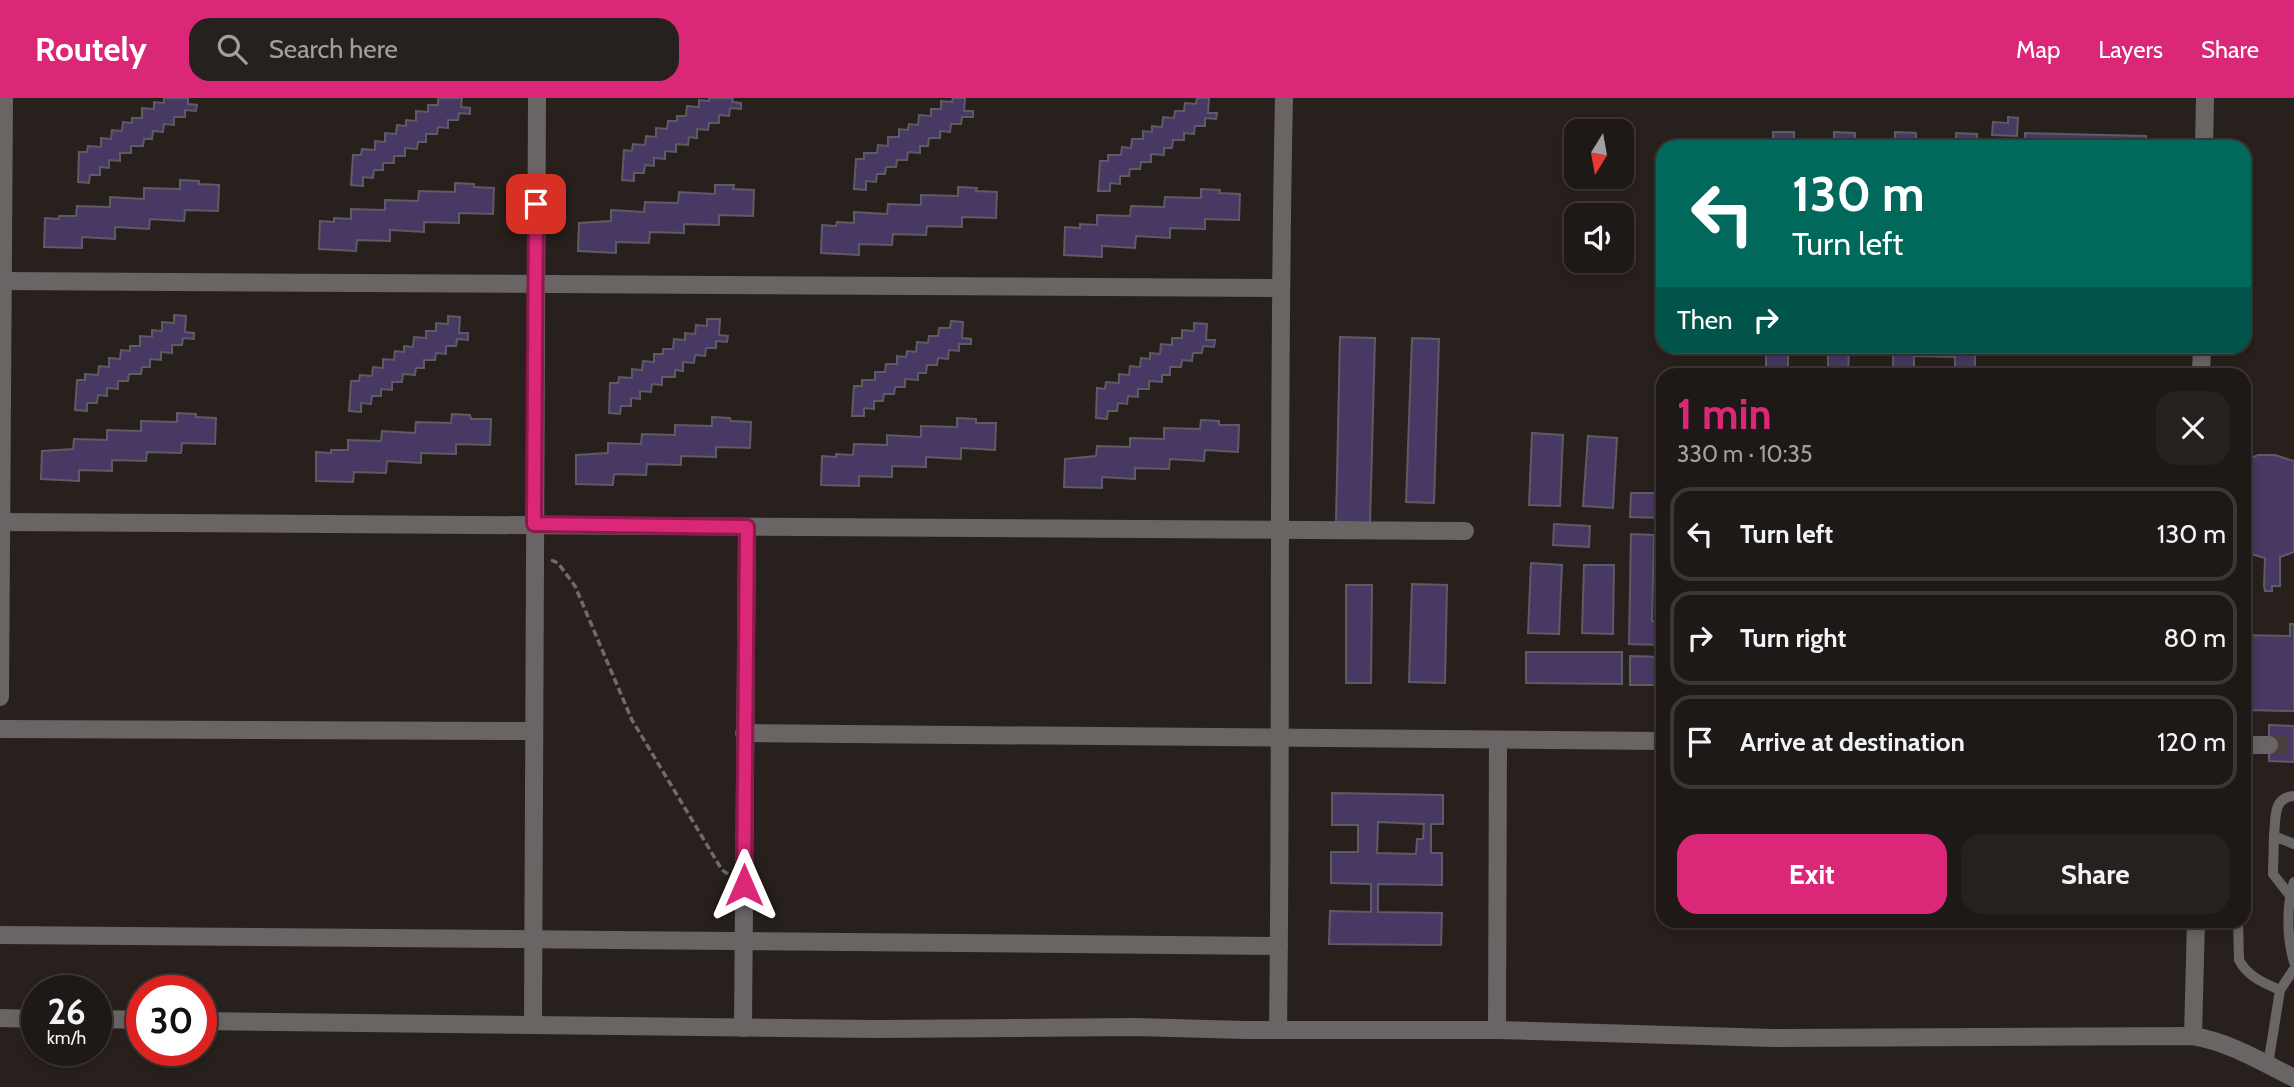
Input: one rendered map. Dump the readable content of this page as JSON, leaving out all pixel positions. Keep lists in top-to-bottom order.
{
  "north": "bottom",
  "page": {
    "header": "Routely",
    "search": "Search here",
    "nav": ["Map", "Layers", "Share"],
    "turn": ["130 m", "Turn left"],
    "then": "Then",
    "heading": ["1 min", "330 m · 10:35"],
    "list": [
      {
        "name": "Turn left",
        "value": "130 m"
      },
      {
        "name": "Turn right",
        "value": "80 m"
      },
      {
        "name": "Arrive at destination",
        "value": "120 m"
      }
    ],
    "buttons": ["Exit", "Share"],
    "speed": "26 km/h",
    "limit": "30"
  }
}
